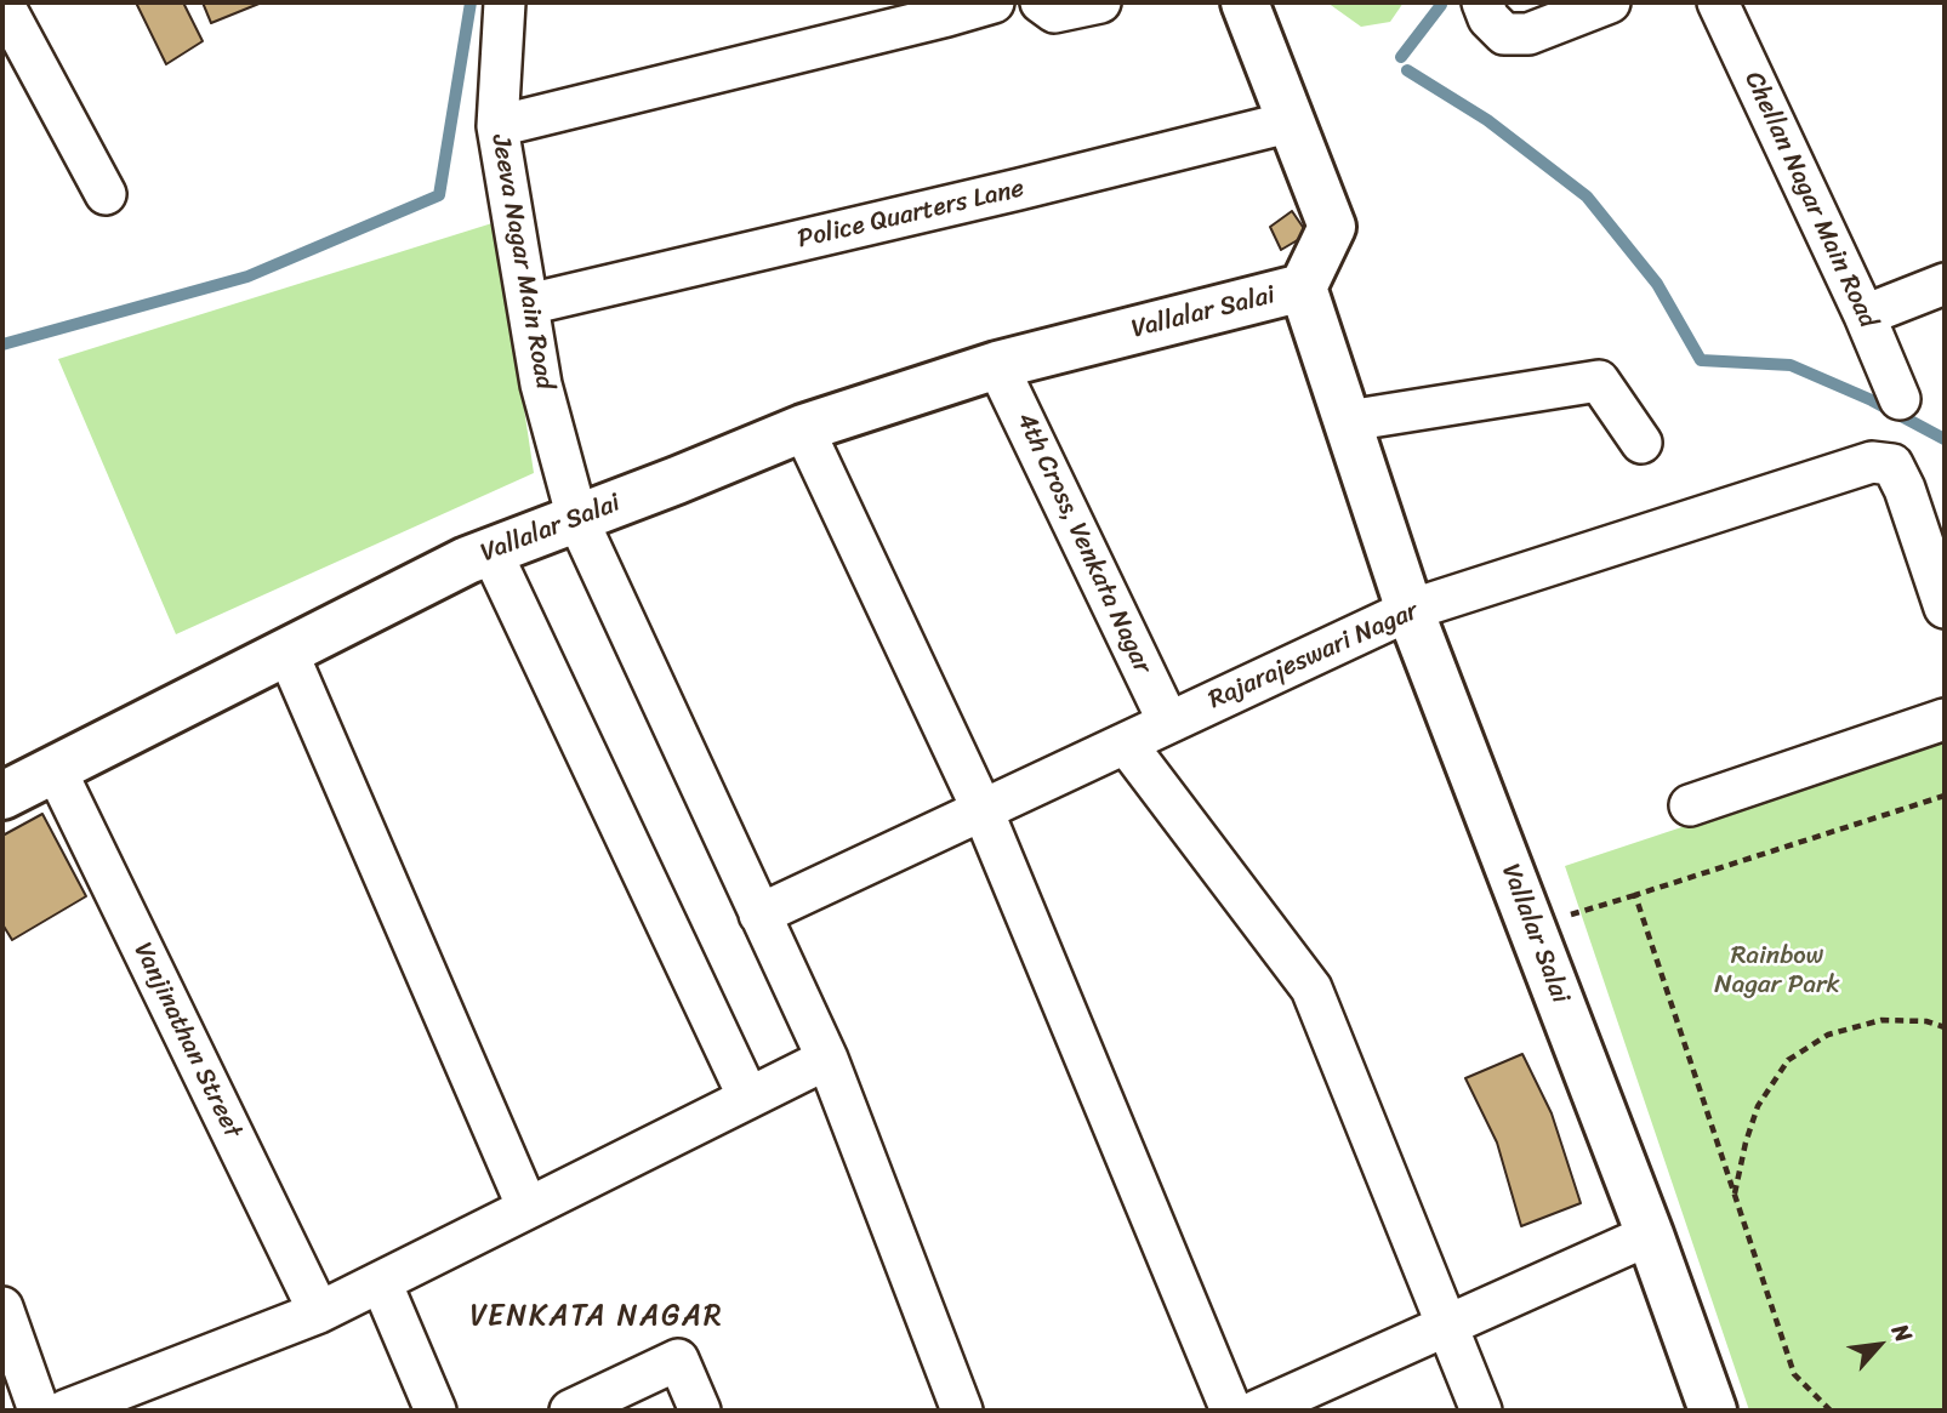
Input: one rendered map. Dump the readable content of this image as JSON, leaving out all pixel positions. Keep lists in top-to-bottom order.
{
  "streets": {
    "street": [
      "Chellan Nagar Main Road",
      "Police Quarters Lane",
      "Jeeva Nagar Main Road",
      "Vallalar Salai",
      "4th Cross, Venkata Nagar",
      "Rajarajeswari Nagar",
      "Vanjinathan Street"
    ]
  },
  "crossings": [
    ["Police Quarters Lane", "Jeeva Nagar Main Road"],
    ["Jeeva Nagar Main Road", "Vallalar Salai"],
    ["Jeeva Nagar Main Road", "Rajarajeswari Nagar"],
    ["Vallalar Salai", "4th Cross, Venkata Nagar"],
    ["Vallalar Salai", "Rajarajeswari Nagar"],
    ["Vallalar Salai", "Vanjinathan Street"],
    ["4th Cross, Venkata Nagar", "Rajarajeswari Nagar"]
  ],
  "districts": ["VENKATA NAGAR"],
  "parks": ["Rainbow Nagar Park"],
  "north": "top right"
}
